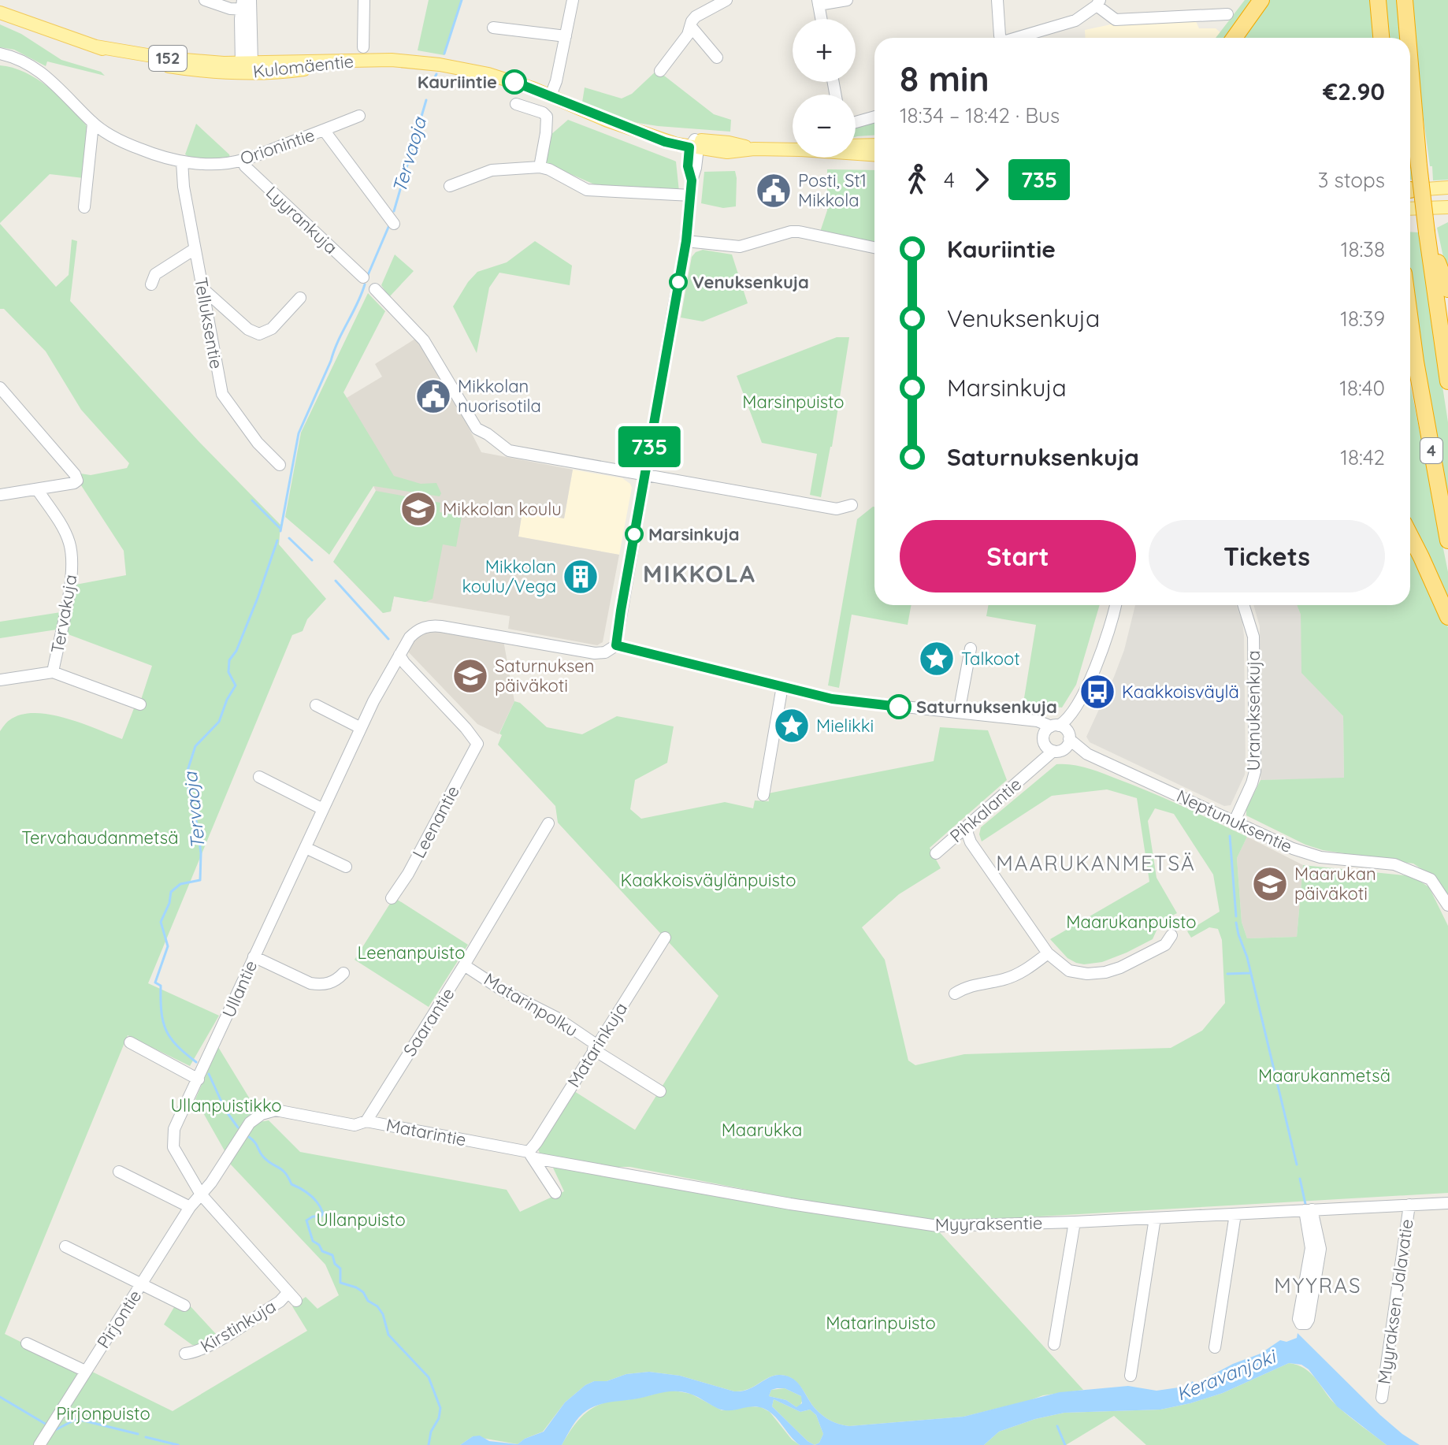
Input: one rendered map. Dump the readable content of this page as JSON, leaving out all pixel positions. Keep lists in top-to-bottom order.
{
  "streets": {
    "highway": ["4"],
    "main road": ["152", "Kulomäentie"],
    "street": [
      "Orionintie",
      "Lyyrankuja",
      "Telluksentie",
      "Tervakuja",
      "Uranuksenkuja",
      "Pihkalantie",
      "Neptunuksentie",
      "Leenantie",
      "Ullantie",
      "Matarinpolku",
      "Saarantie",
      "Matarinkuja",
      "Matarintie",
      "Myyraksentie",
      "Myyraksen Jalavatie",
      "Pirjontie",
      "Kirstinkuja"
    ]
  },
  "crossings": [
    ["Orionintie", "Lyyrankuja"],
    ["Orionintie", "Telluksentie"],
    ["Uranuksenkuja", "Neptunuksentie"],
    ["Pihkalantie", "Neptunuksentie"],
    ["Leenantie", "Ullantie"],
    ["Ullantie", "Pirjontie"],
    ["Ullantie", "Kirstinkuja"],
    ["Matarinpolku", "Saarantie"],
    ["Matarinpolku", "Matarinkuja"],
    ["Saarantie", "Matarintie"],
    ["Matarinkuja", "Matarintie"],
    ["Matarinkuja", "Myyraksentie"],
    ["Matarintie", "Myyraksentie"],
    ["Matarintie", "Pirjontie"],
    ["Myyraksentie", "Myyraksen Jalavatie"]
  ],
  "districts": ["MIKKOLA", "MAARUKANMETSÄ", "MYYRAS"],
  "water": ["Tervaoja", "Keravanjoki"],
  "parks": [
    "Marsinpuisto",
    "Tervahaudanmetsä",
    "Kaakkoisväylänpuisto",
    "Maarukanpuisto",
    "Leenanpuisto",
    "Maarukanmetsä",
    "Ullanpuistikko",
    "Maarukka",
    "Ullanpuisto",
    "Matarinpuisto",
    "Pirjonpuisto"
  ],
  "places": {
    "other": [
      "Kauriintie",
      "Venuksenkuja",
      "Marsinkuja",
      "Saturnuksenkuja"
    ],
    "public building": ["Posti, St1 Mikkola", "Mikkolan nuorisotila"],
    "school or university": ["Mikkolan koulu", "Saturnuksen päiväkoti", "Maarukan päiväkoti"],
    "building": ["Mikkolan koulu/Vega"],
    "place": ["Talkoot", "Mielikki"],
    "bus stop": ["Kaakkoisväylä"]
  },
  "lines": ["bus line 735"],
  "page": {
    "on_map": "735",
    "map_buttons": ["+", "−"],
    "heading": ["8 min", "18:34 – 18:42 · Bus", "€2.90"],
    "legs": ["4", "735", "3 stops"],
    "list": [
      {
        "name": "Kauriintie",
        "value": "18:38"
      },
      {
        "name": "Venuksenkuja",
        "value": "18:39"
      },
      {
        "name": "Marsinkuja",
        "value": "18:40"
      },
      {
        "name": "Saturnuksenkuja",
        "value": "18:42"
      }
    ],
    "buttons": ["Start", "Tickets"]
  }
}
